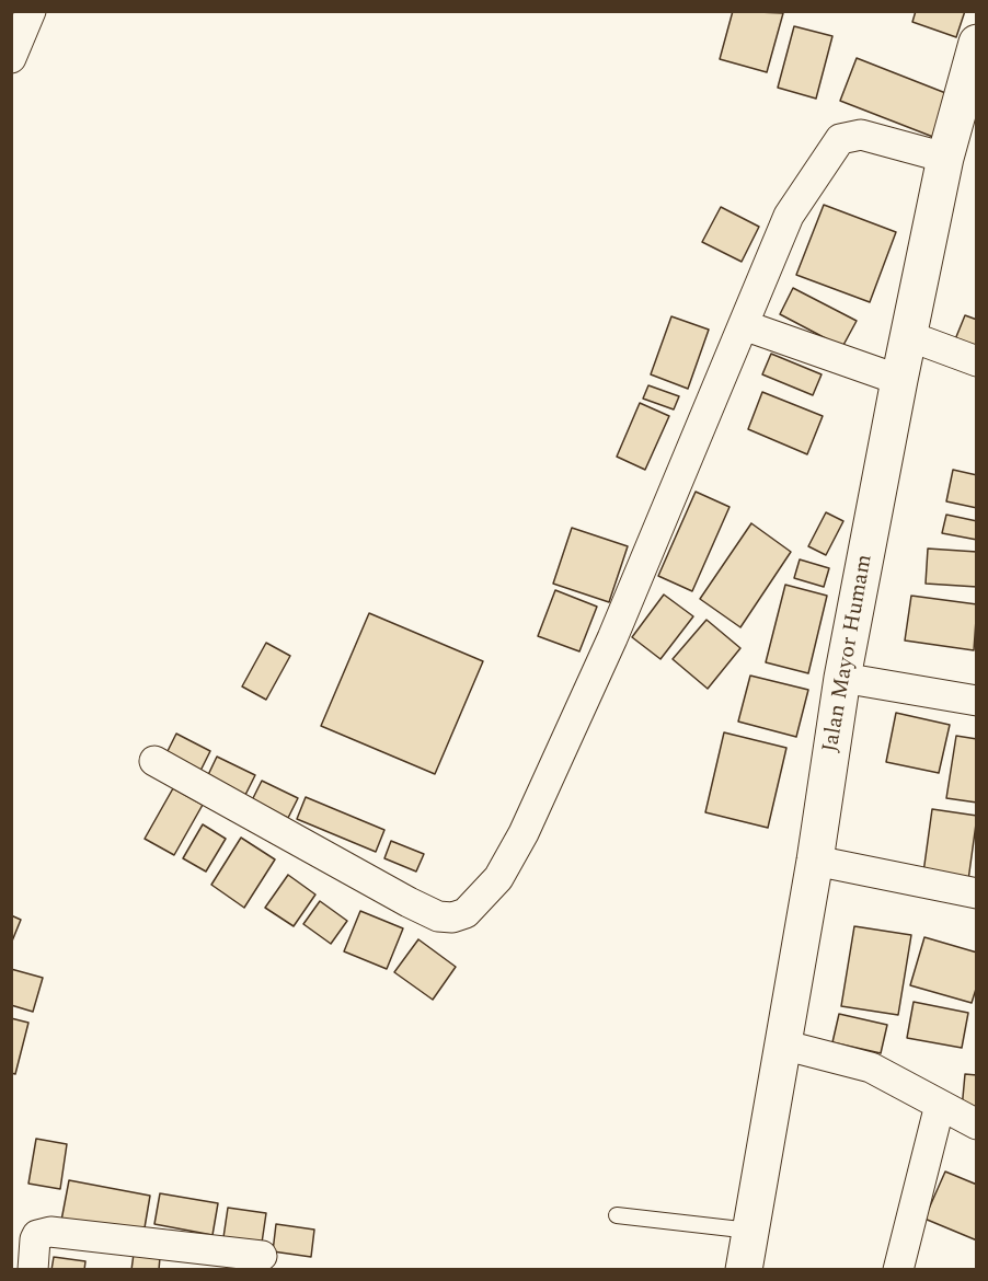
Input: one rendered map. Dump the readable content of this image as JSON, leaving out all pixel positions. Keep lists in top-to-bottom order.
{
  "streets": {
    "main road": ["Jalan Mayor Humam"]
  }
}
